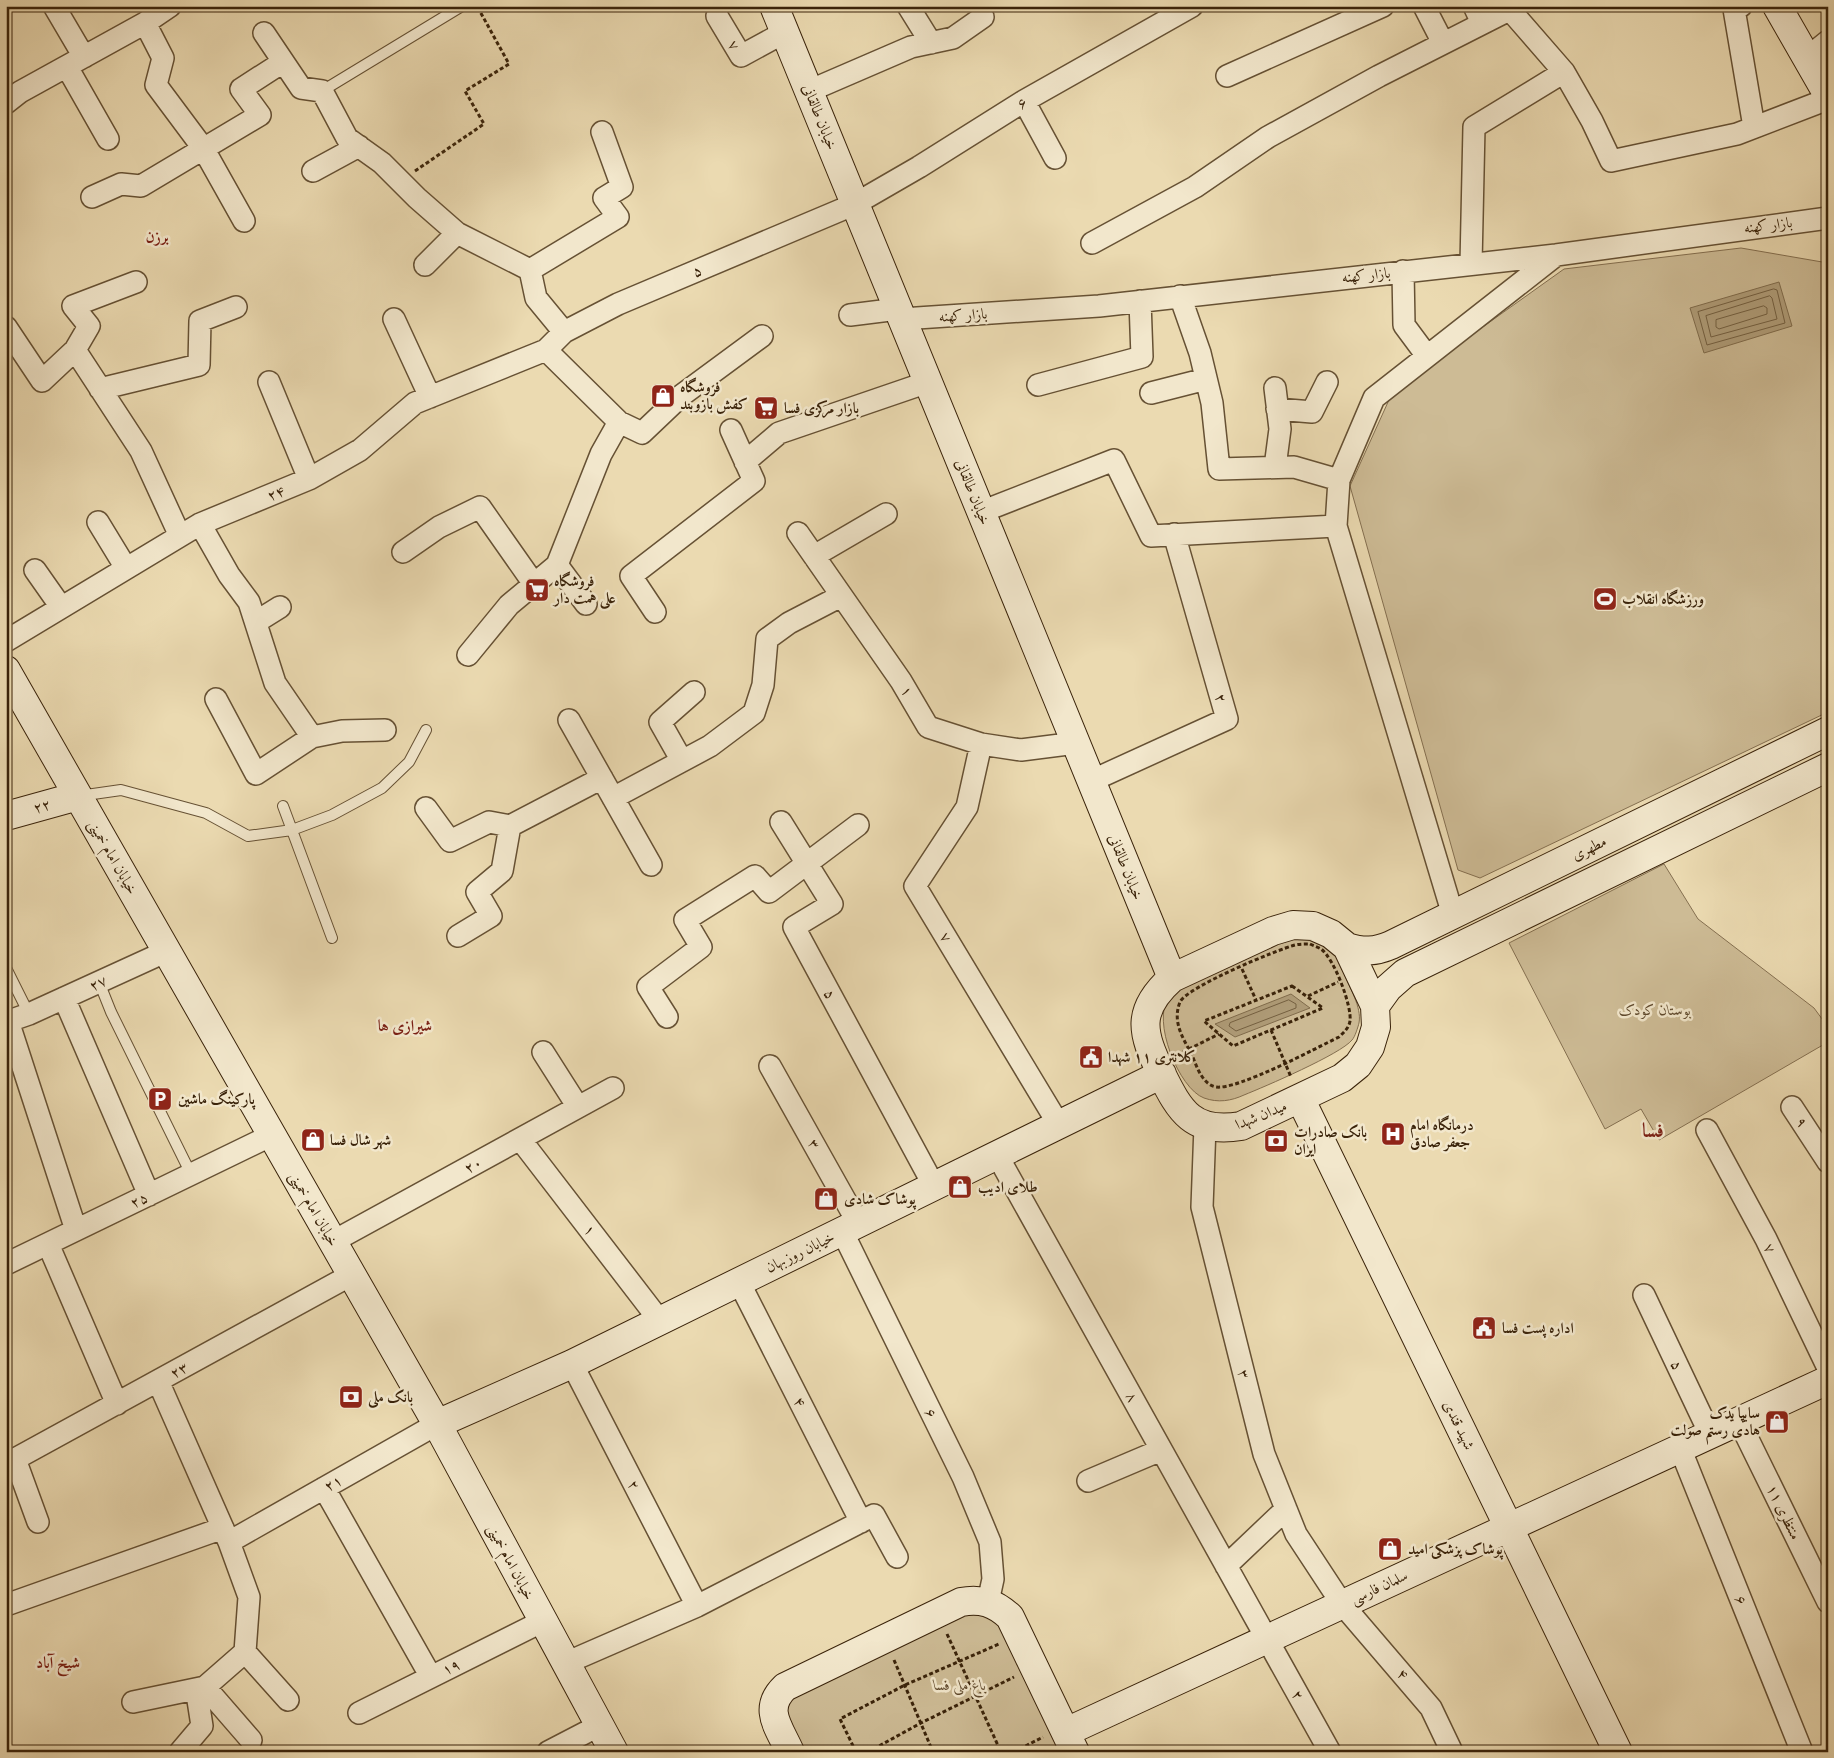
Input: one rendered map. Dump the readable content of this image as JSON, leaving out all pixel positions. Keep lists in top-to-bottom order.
{
  "streets": {
    "street": [
      "۷",
      "۶",
      "خیابان طالقانی",
      "بازار کهنه",
      "۵",
      "۲۴",
      "۱",
      "۲",
      "۲۲",
      "مطهری",
      "خیابان امام خمینی",
      "۲۷",
      "میدان شهدا",
      "۹",
      "۳",
      "۲۰",
      "۲۵",
      "خیابان روزبهان",
      "۲۳",
      "۸",
      "۴",
      "شهید قندی",
      "۲۱",
      "منتظری ۱۱",
      "سلمان فارسی",
      "۱۹"
    ]
  },
  "crossings": [
    ["۷", "خیابان طالقانی"],
    ["۷", "۱"],
    ["۷", "خیابان روزبهان"],
    ["۶", "خیابان طالقانی"],
    ["۶", "۵"],
    ["۶", "۳"],
    ["۶", "خیابان روزبهان"],
    ["۶", "سلمان فارسی"],
    ["خیابان طالقانی", "بازار کهنه"],
    ["خیابان طالقانی", "۵"],
    ["خیابان طالقانی", "۱"],
    ["خیابان طالقانی", "۲"],
    ["خیابان طالقانی", "میدان شهدا"],
    ["۵", "۲۴"],
    ["۵", "خیابان روزبهان"],
    ["۵", "سلمان فارسی"],
    ["۱", "۲۰"],
    ["۱", "خیابان روزبهان"],
    ["۲", "خیابان روزبهان"],
    ["۲", "۸"],
    ["۲", "سلمان فارسی"],
    ["۲۲", "خیابان امام خمینی"],
    ["مطهری", "میدان شهدا"],
    ["خیابان امام خمینی", "۲۷"],
    ["خیابان امام خمینی", "۲۰"],
    ["خیابان امام خمینی", "۲۵"],
    ["خیابان امام خمینی", "خیابان روزبهان"],
    ["خیابان امام خمینی", "۲۳"],
    ["خیابان امام خمینی", "۲۱"],
    ["خیابان امام خمینی", "۱۹"],
    ["میدان شهدا", "۳"],
    ["میدان شهدا", "خیابان روزبهان"],
    ["میدان شهدا", "شهید قندی"],
    ["۳", "خیابان روزبهان"],
    ["۳", "۴"],
    ["۳", "سلمان فارسی"],
    ["خیابان روزبهان", "۸"],
    ["خیابان روزبهان", "۴"],
    ["خیابان روزبهان", "۲۱"],
    ["۸", "سلمان فارسی"],
    ["۴", "سلمان فارسی"],
    ["شهید قندی", "سلمان فارسی"],
    ["منتظری ۱۱", "سلمان فارسی"]
  ],
  "districts": [
    "برزن",
    "شیرازی ها",
    "فسا",
    "شیخ آباد"
  ],
  "parks": ["بوستان کودک", "باغ ملی فسا"],
  "places": {
    "shop": [
      "فروشگاه کفش بازوبند",
      "شهر شال فسا",
      "طلای ادیب",
      "پوشاک شادی",
      "سایپا یدک هادی رستم صولت",
      "پوشاک پزشکی امید"
    ],
    "supermarket": ["بازار مرکزی فسا", "فروشگاه علی همت دار"],
    "sports": ["ورزشگاه انقلاب"],
    "public building": ["کلانتری ۱۱ شهدا", "اداره پست فسا"],
    "parking": ["پارکینگ ماشین"],
    "hospital": ["درمانگاه امام جعفر صادق"],
    "bank": ["بانک صادرات ایران", "بانک ملی"]
  }
}
